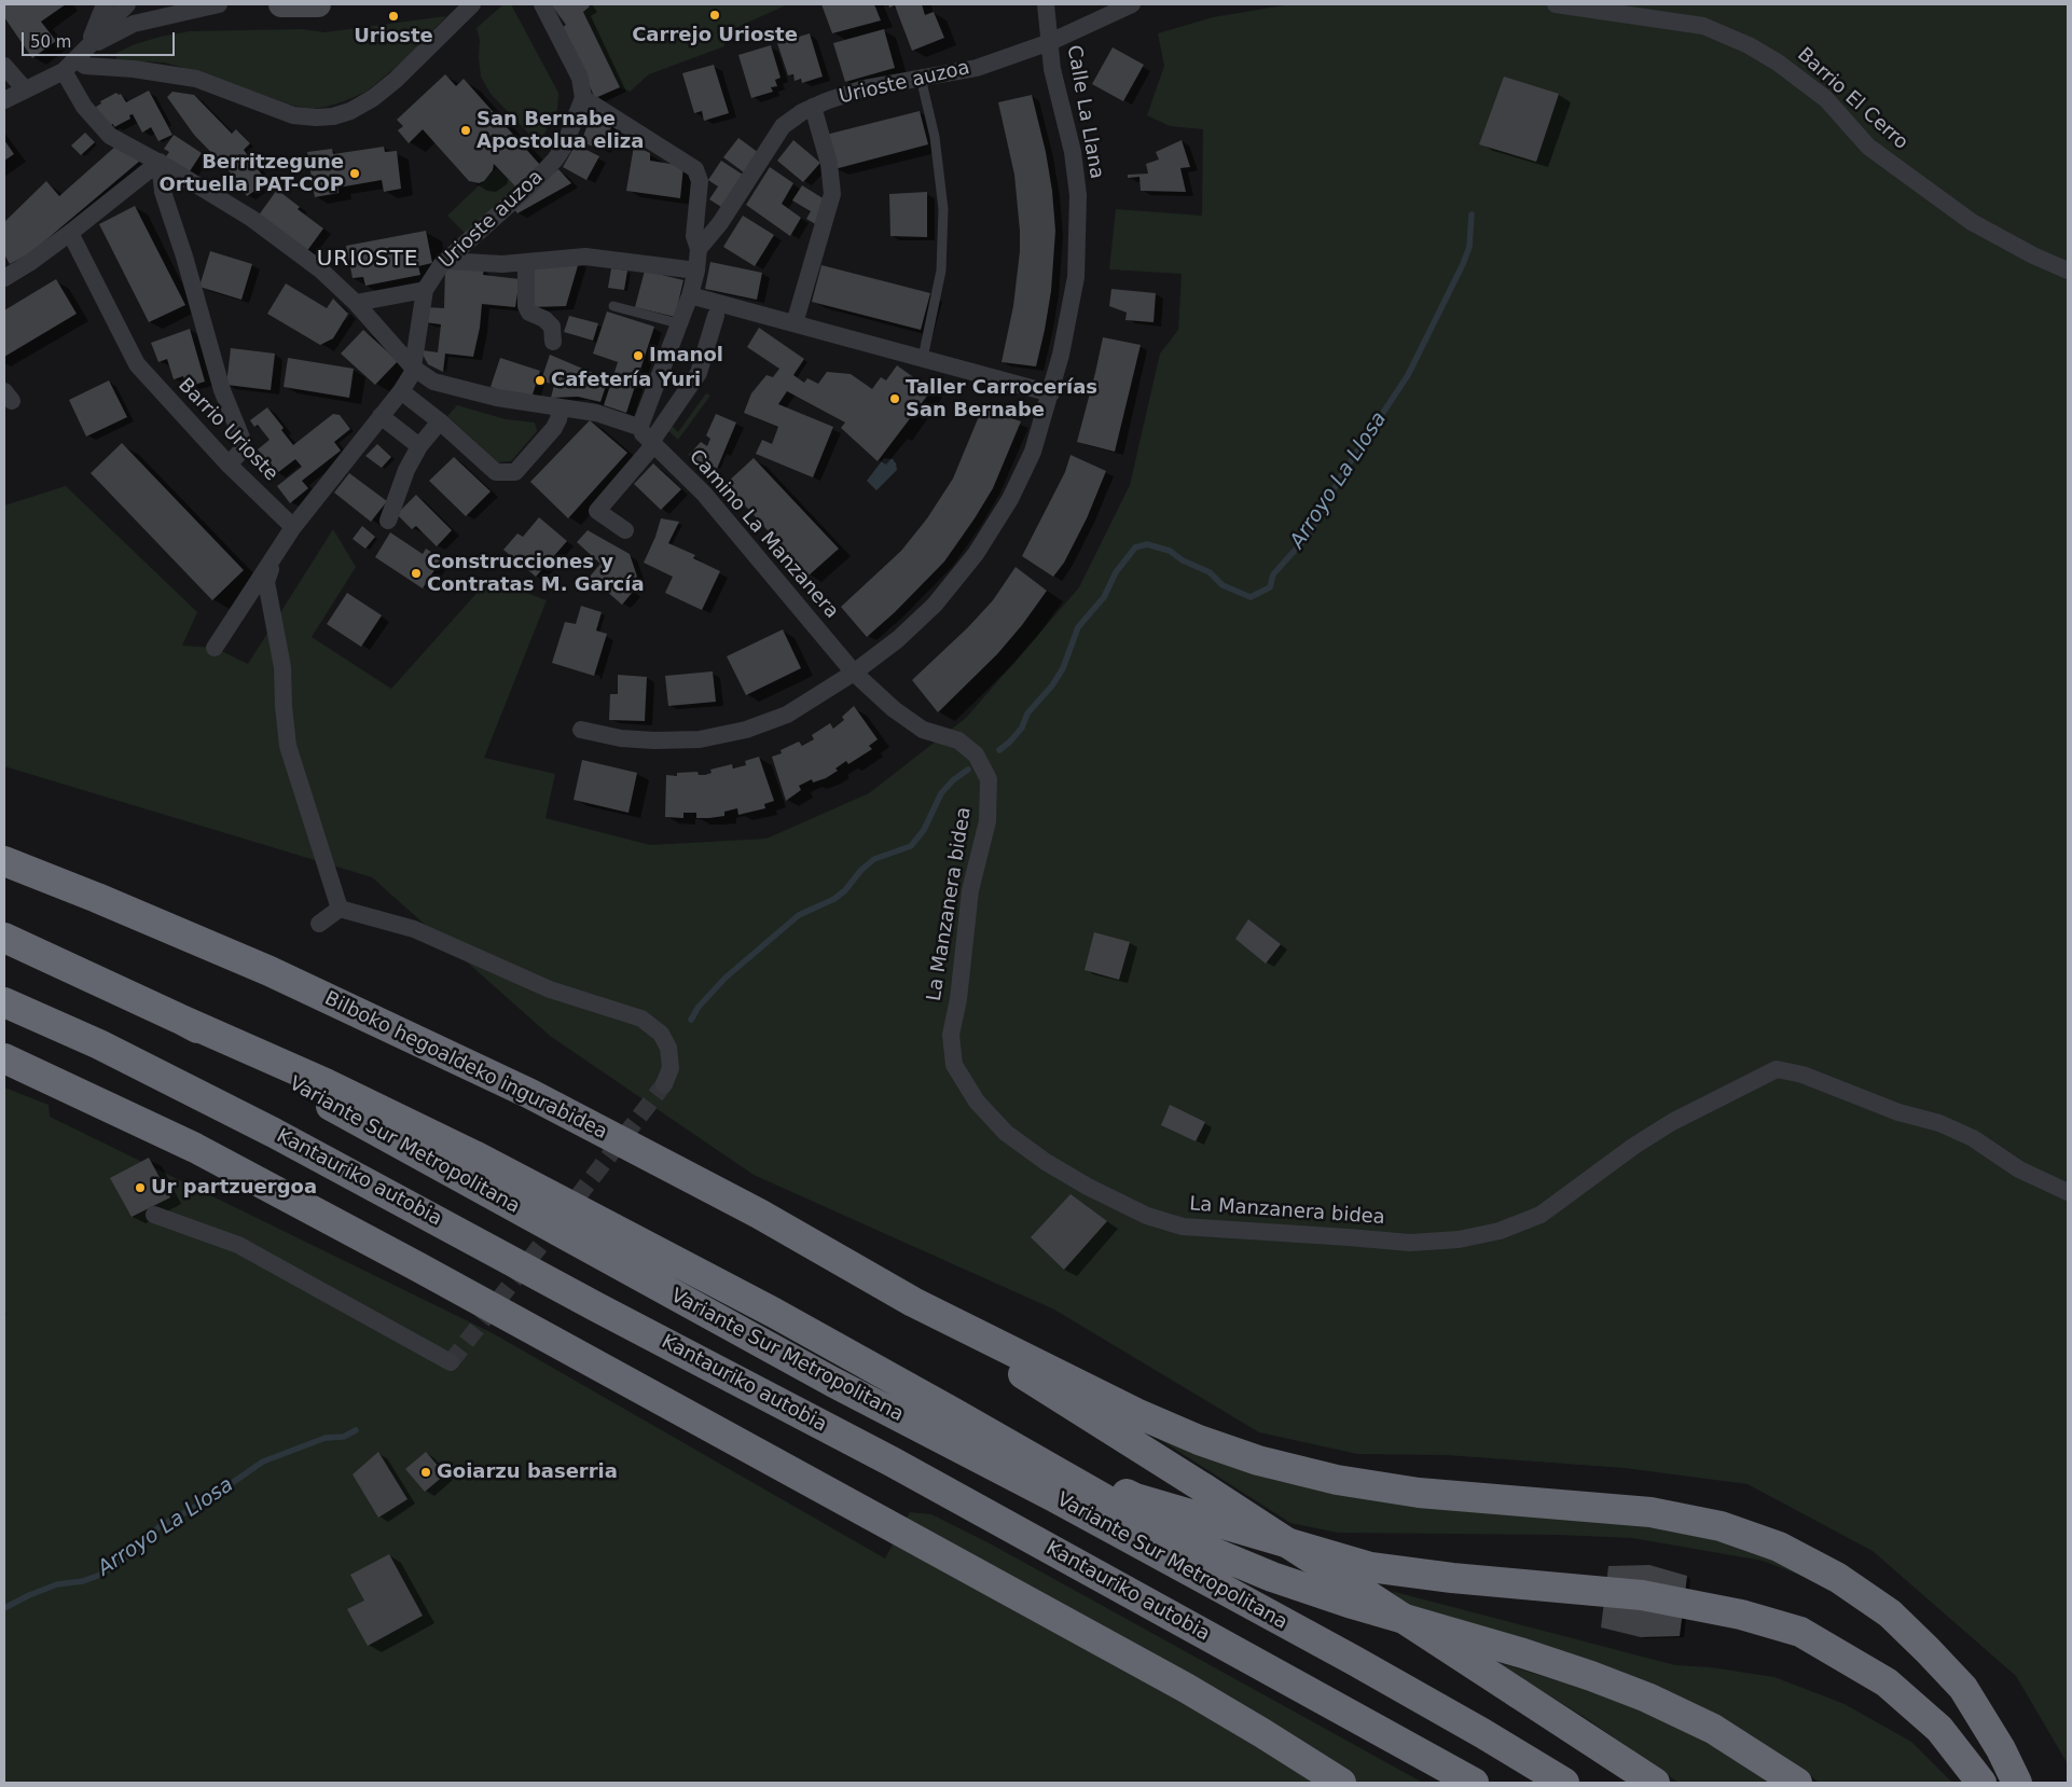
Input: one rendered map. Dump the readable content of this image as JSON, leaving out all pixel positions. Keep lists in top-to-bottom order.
{
  "streets": {
    "highway": ["Bilboko hegoaldeko ingurabidea", "Variante Sur Metropolitana", "Kantauriko autobia"],
    "street": [
      "Urioste auzoa",
      "Barrio El Cerro",
      "Calle La Llana",
      "Barrio Urioste",
      "Camino La Manzanera",
      "La Manzanera bidea"
    ]
  },
  "crossings": [
    ["Urioste auzoa", "Calle La Llana"],
    ["Calle La Llana", "Camino La Manzanera"],
    ["Calle La Llana", "La Manzanera bidea"],
    ["Camino La Manzanera", "La Manzanera bidea"]
  ],
  "districts": ["URIOSTE"],
  "water": ["Arroyo La Llosa"],
  "places": [
    "Carrejo Urioste",
    "Urioste",
    "San Bernabe Apostolua eliza",
    "Berritzegune Ortuella PAT-COP",
    "Imanol",
    "Cafetería Yuri",
    "Taller Carrocerías San Bernabe",
    "Construcciones y Contratas M. García",
    "Ur partzuergoa",
    "Goiarzu baserria"
  ],
  "scale_bar": "50 m"
}
